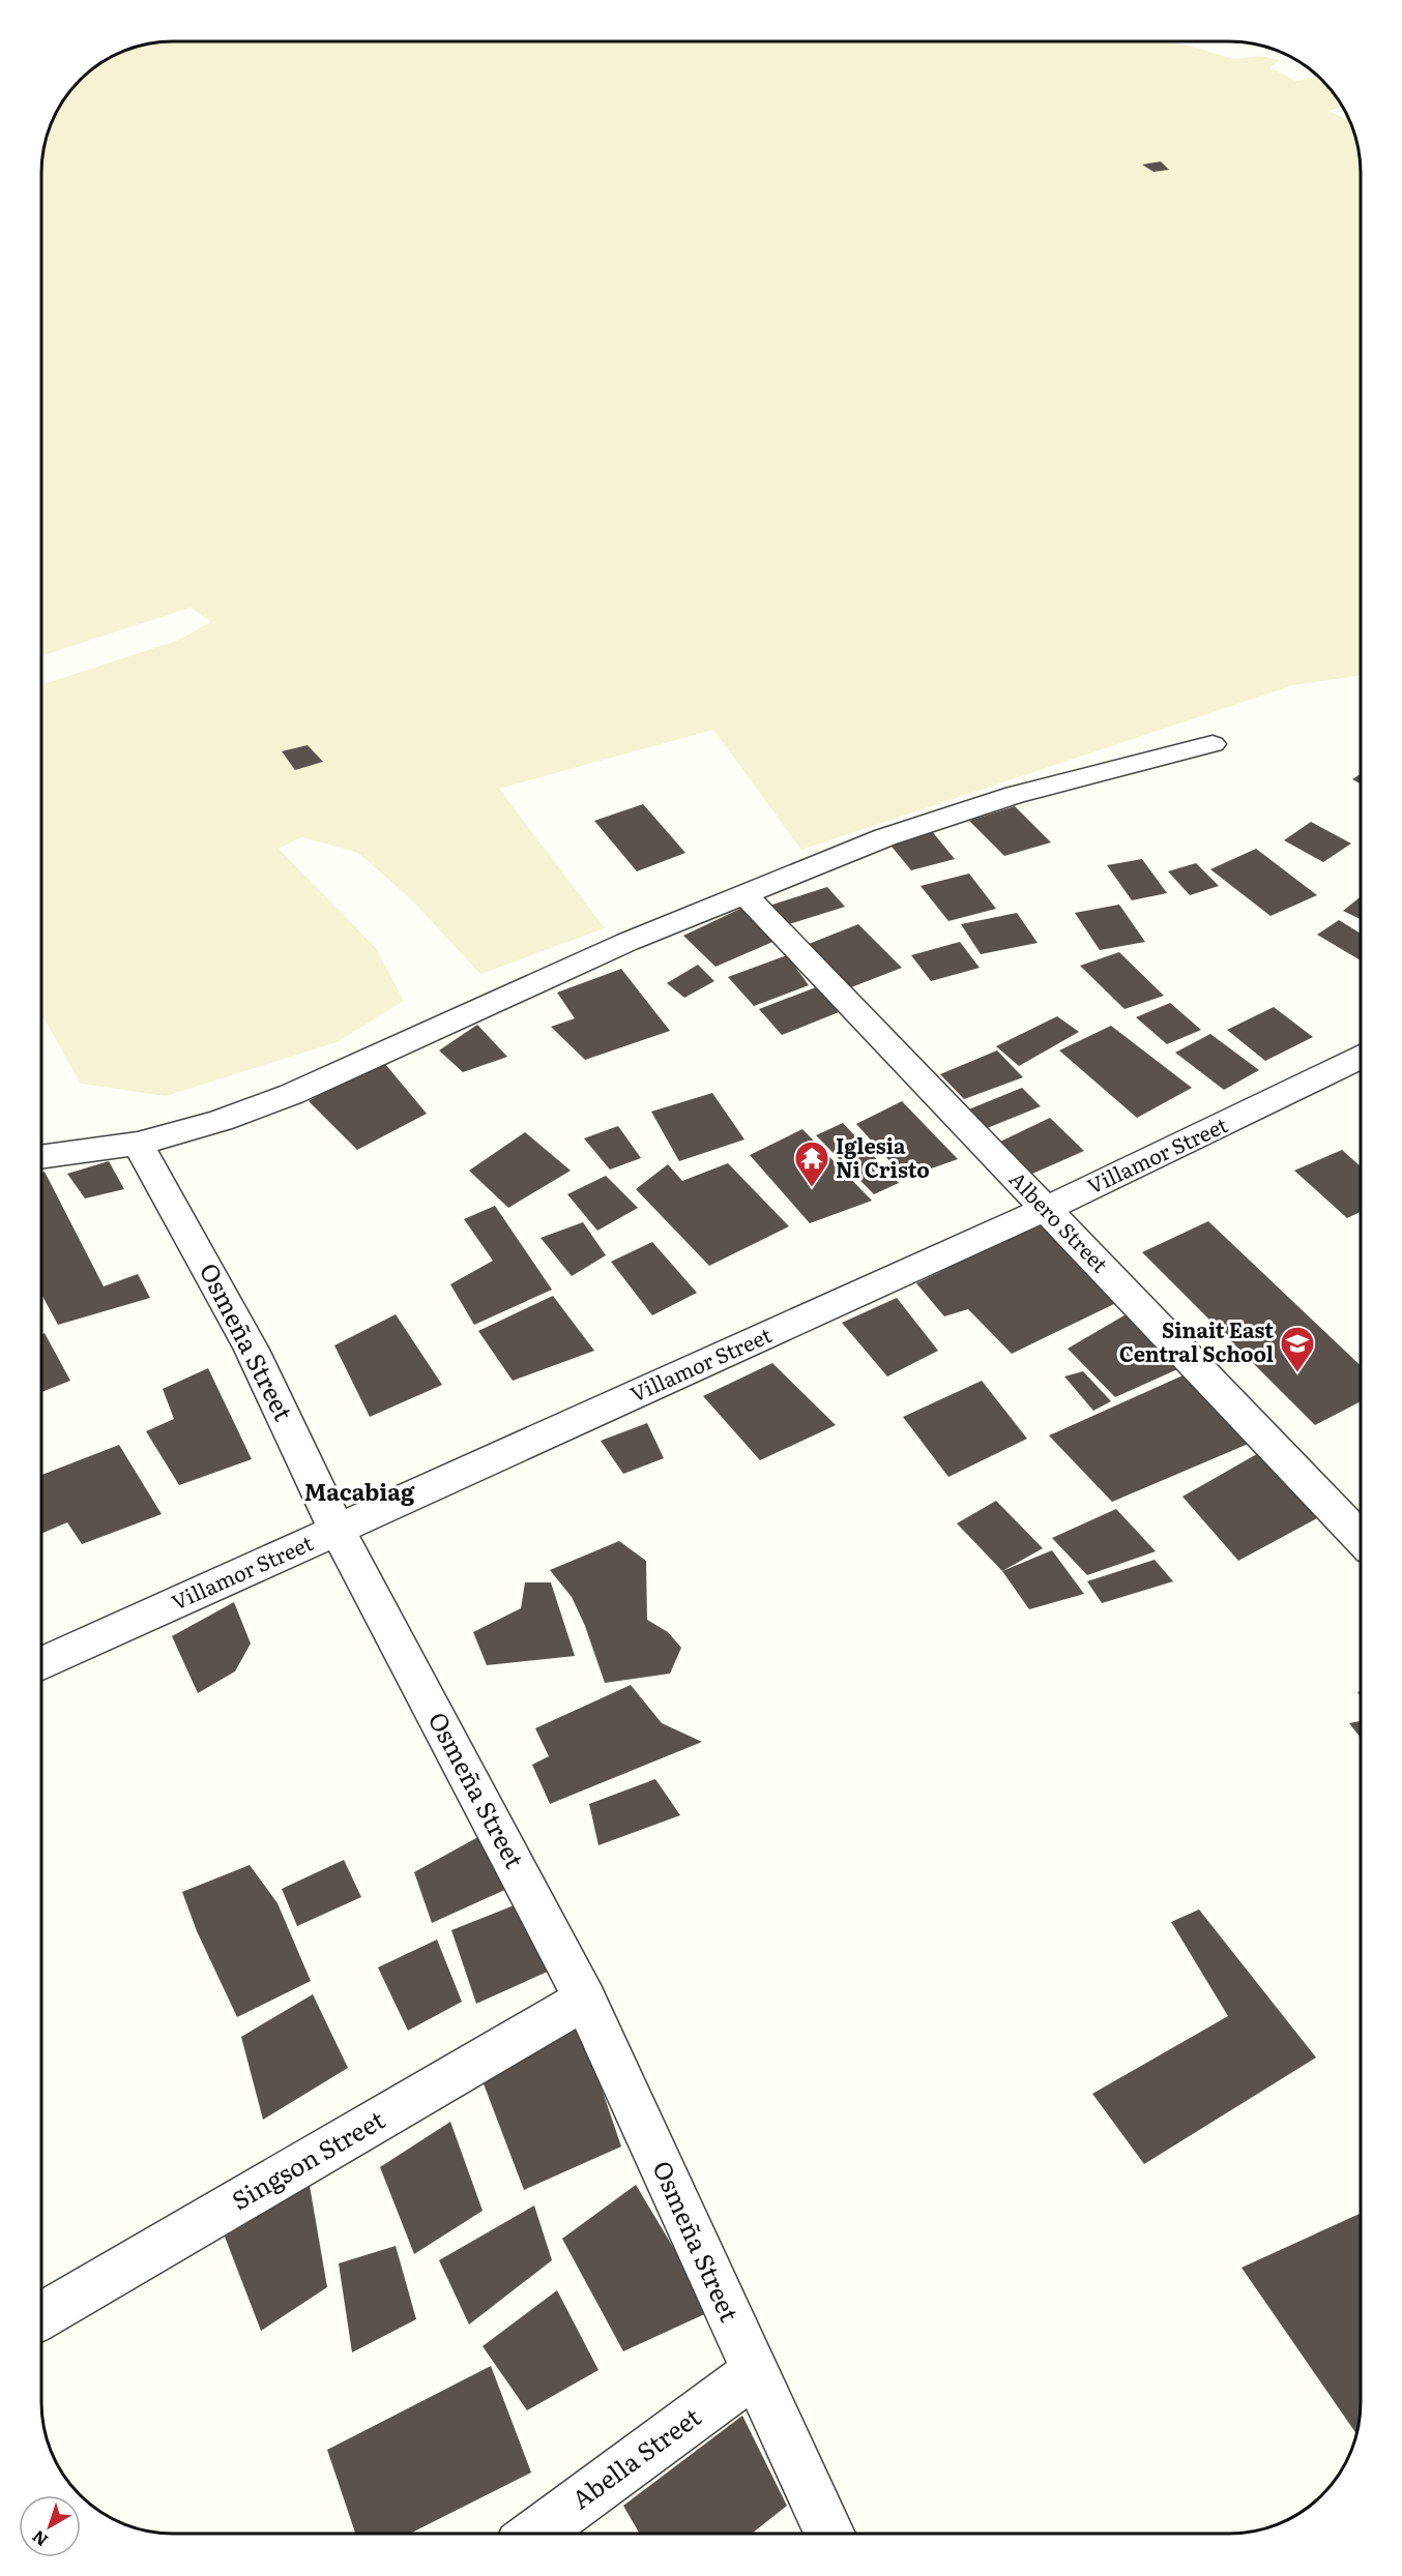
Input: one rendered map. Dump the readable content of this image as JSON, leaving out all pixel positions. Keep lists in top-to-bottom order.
{
  "streets": {
    "street": [
      "Villamor Street",
      "Albero Street",
      "Osmeña Street",
      "Singson Street",
      "Abella Street"
    ]
  },
  "crossings": [
    ["Villamor Street", "Albero Street"],
    ["Villamor Street", "Osmeña Street"],
    ["Osmeña Street", "Singson Street"],
    ["Osmeña Street", "Abella Street"]
  ],
  "districts": ["Macabiag"],
  "places": {
    "temple": ["Iglesia Ni Cristo"],
    "school or university": ["Sinait East Central School"]
  },
  "north": "bottom left"
}
